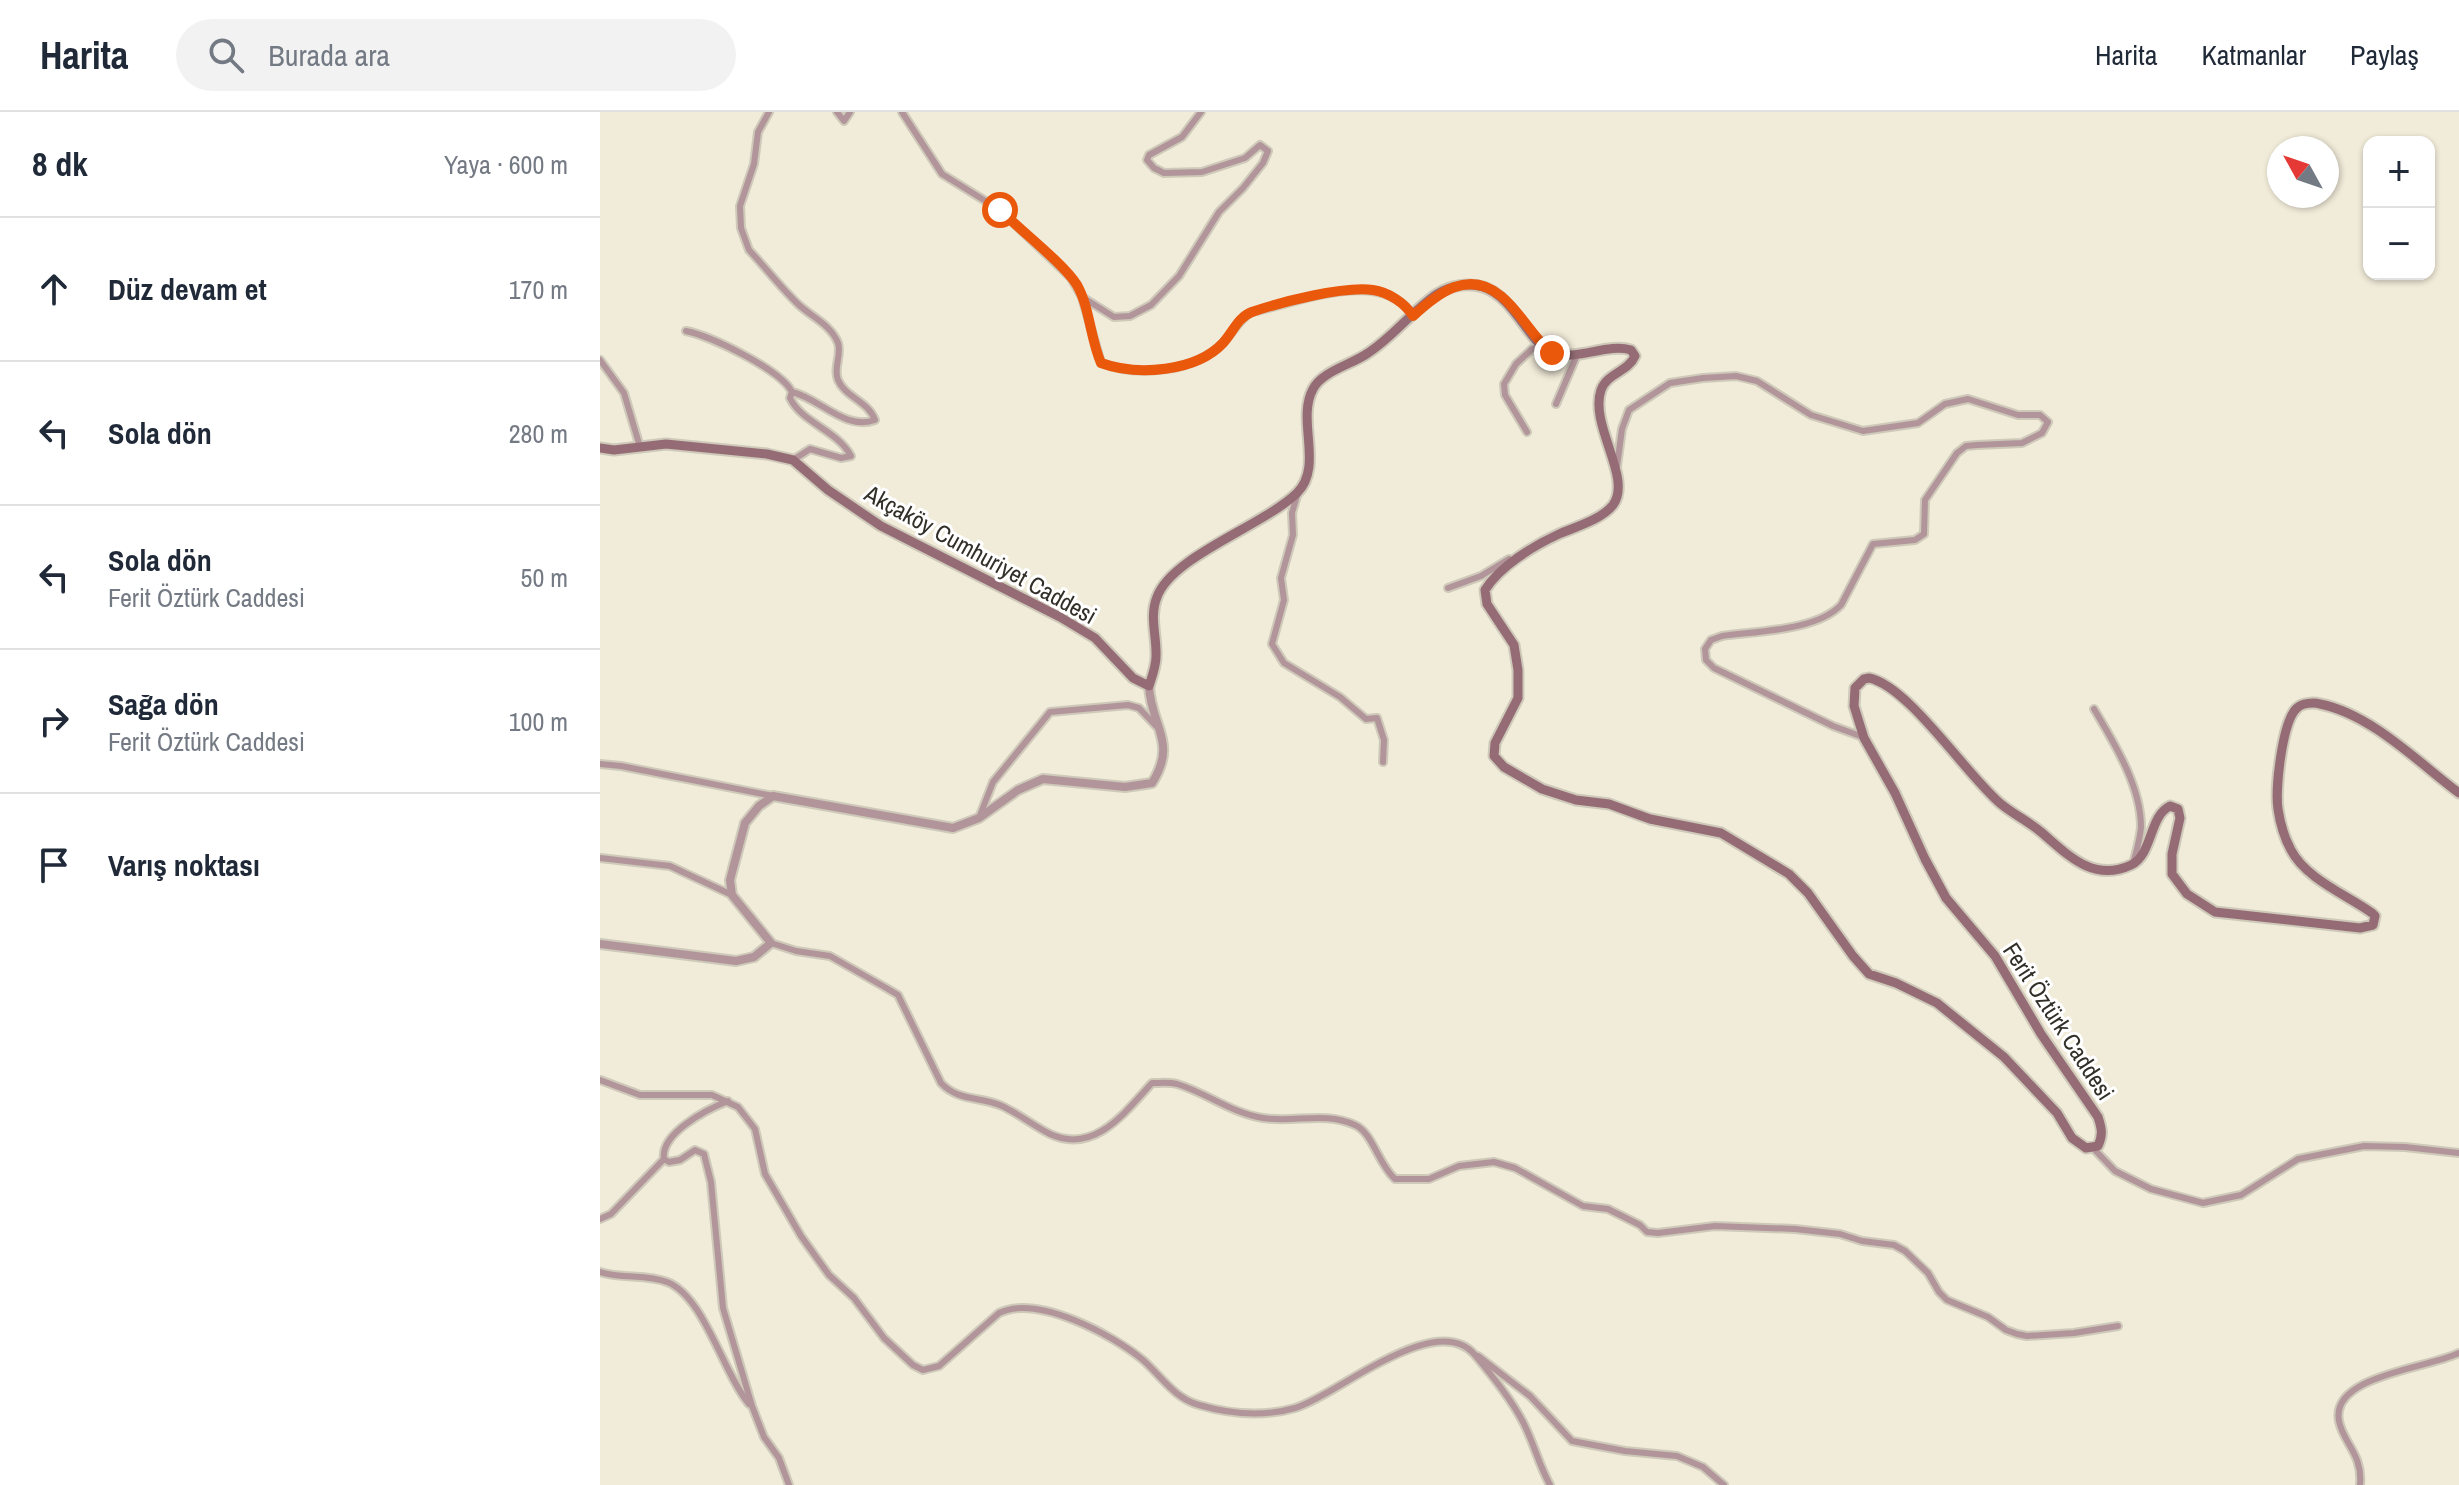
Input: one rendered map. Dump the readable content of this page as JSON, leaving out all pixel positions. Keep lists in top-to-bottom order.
{
  "streets": {
    "main road": ["Akçaköy Cumhuriyet Caddesi", "Ferit Öztürk Caddesi"]
  },
  "north": "top left",
  "page": {
    "header": "Harita",
    "search": "Burada ara",
    "nav": ["Harita", "Katmanlar", "Paylaş"],
    "heading": ["8 dk", "Yaya · 600 m"],
    "map_buttons": ["+", "−"],
    "list": [
      ["Düz devam et", "170 m"],
      ["Sola dön", "280 m"],
      ["Sola dön", "Ferit Öztürk Caddesi", "50 m"],
      ["Sağa dön", "Ferit Öztürk Caddesi", "100 m"],
      "Varış noktası"
    ]
  }
}
